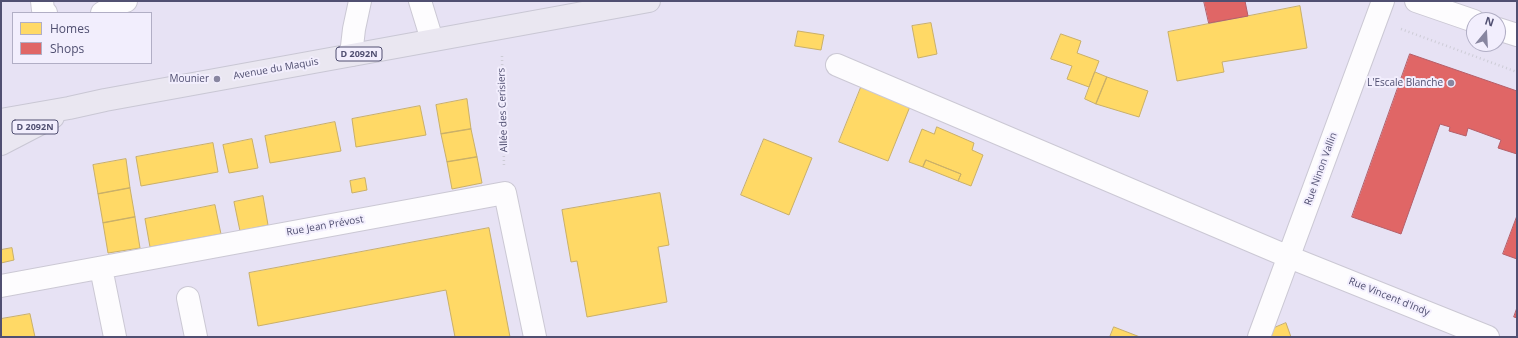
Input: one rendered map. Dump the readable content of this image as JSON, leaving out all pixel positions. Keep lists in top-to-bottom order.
{
  "streets": {
    "main road": ["D 2092N", "Avenue du Maquis"],
    "street": ["Rue Ninon Vallin", "Rue Jean Prévost", "Rue Vincent d'Indy"],
    "path": ["Allée des Cerisiers"]
  },
  "crossings": [
    ["Avenue du Maquis", "Allée des Cerisiers"],
    ["Allée des Cerisiers", "Rue Jean Prévost"],
    ["Rue Ninon Vallin", "Rue Vincent d'Indy"]
  ],
  "places": ["Mounier", "L'Escale Blanche"],
  "legend": ["Homes", "Shops"],
  "north": "top"
}
